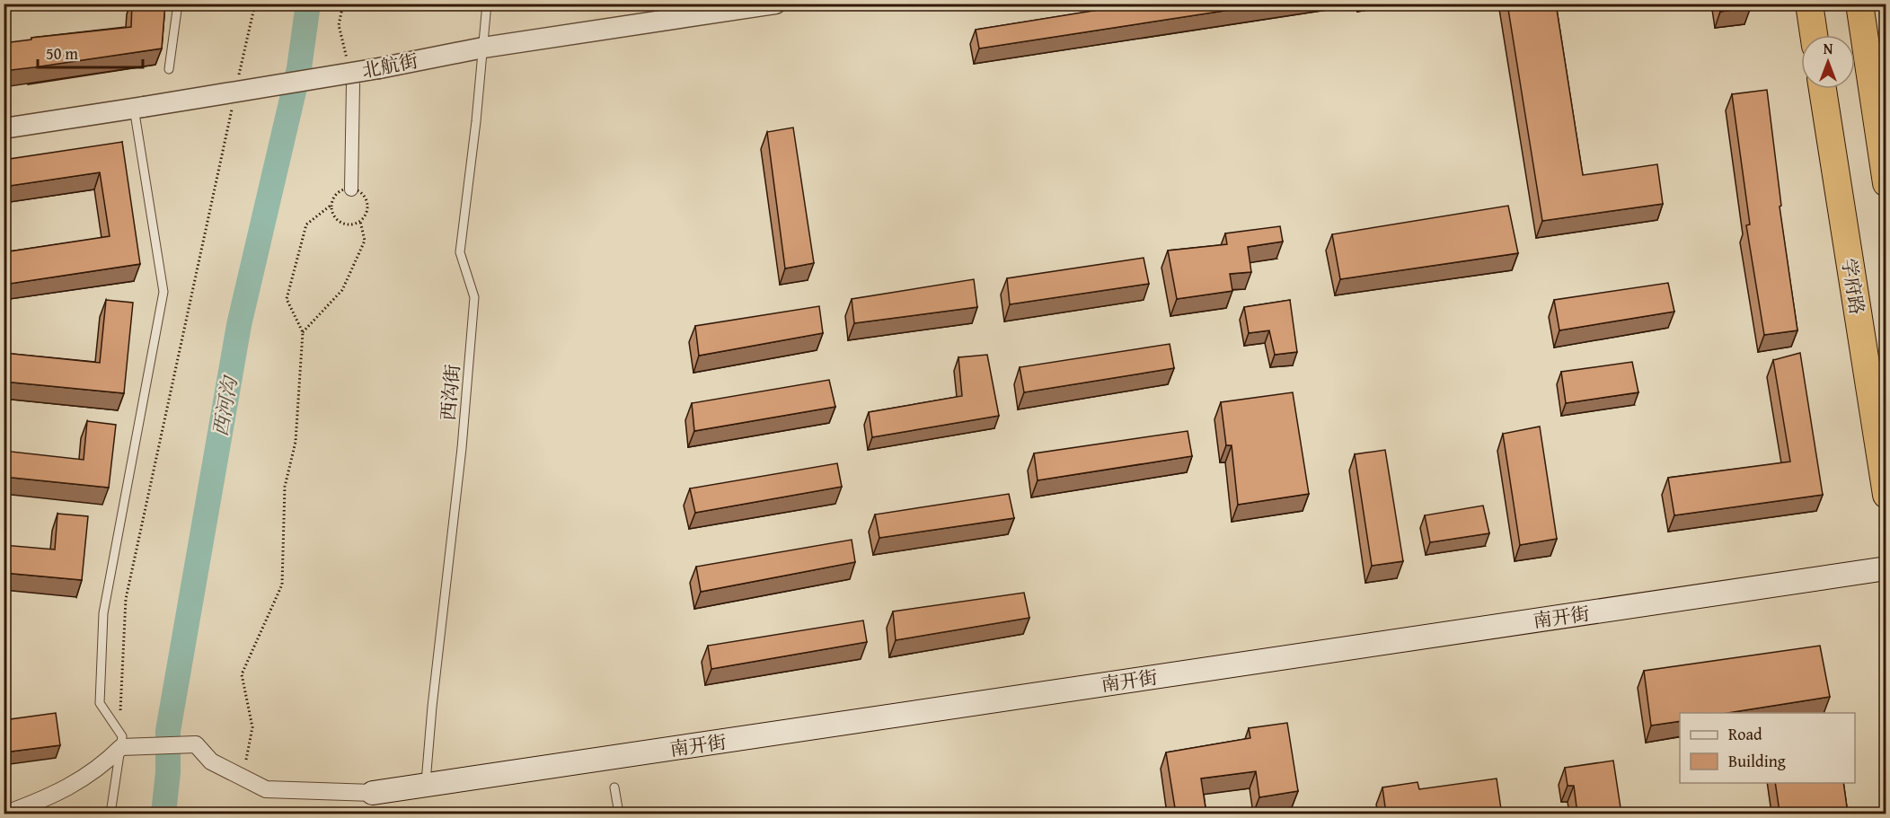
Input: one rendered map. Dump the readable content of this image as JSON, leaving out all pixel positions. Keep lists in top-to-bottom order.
{
  "streets": {
    "highway": ["学府路"],
    "main road": ["南开街"],
    "street": ["北航街"],
    "lane": ["西沟街"]
  },
  "crossings": [
    ["北航街", "西沟街"],
    ["西沟街", "南开街"]
  ],
  "water": ["西河沟"],
  "legend": ["Road", "Building"],
  "scale_bar": "50 m",
  "north": "top"
}
